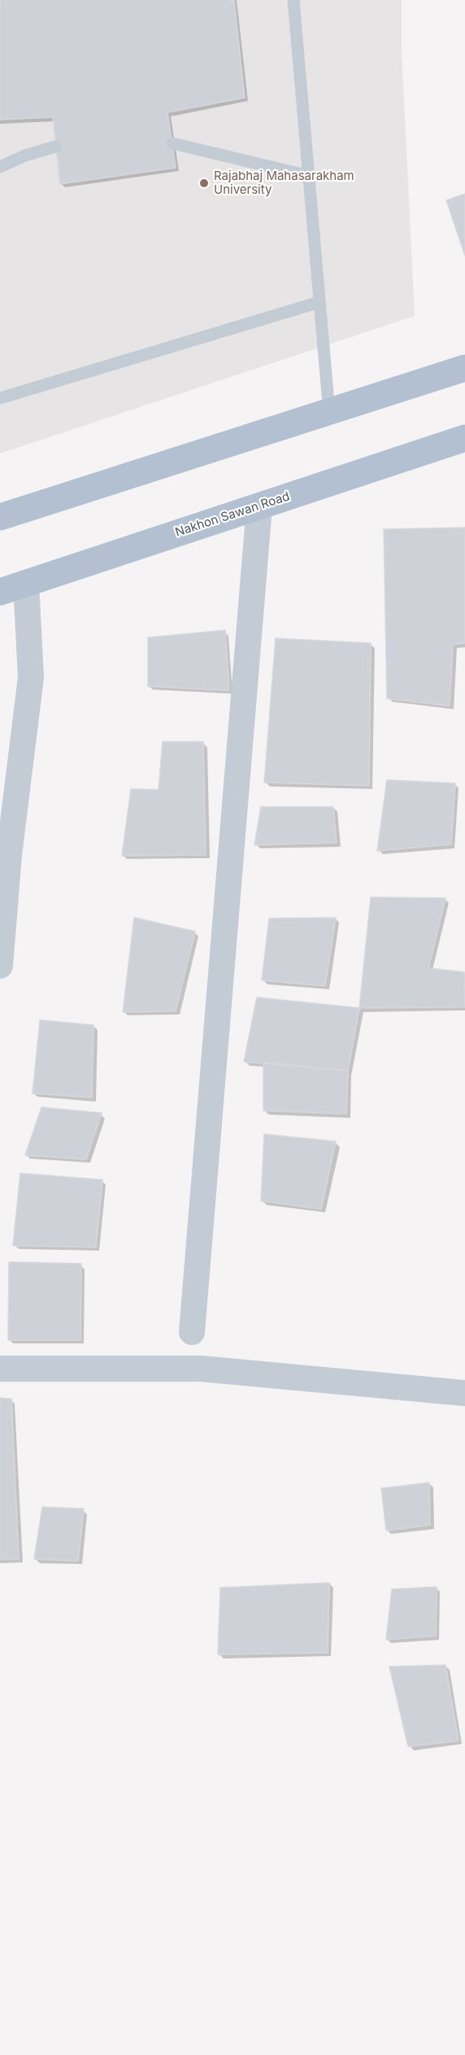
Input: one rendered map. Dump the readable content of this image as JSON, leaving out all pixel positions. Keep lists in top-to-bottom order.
{
  "streets": {
    "main road": ["Nakhon Sawan Road"]
  },
  "places": ["Rajabhaj Mahasarakham University"]
}
